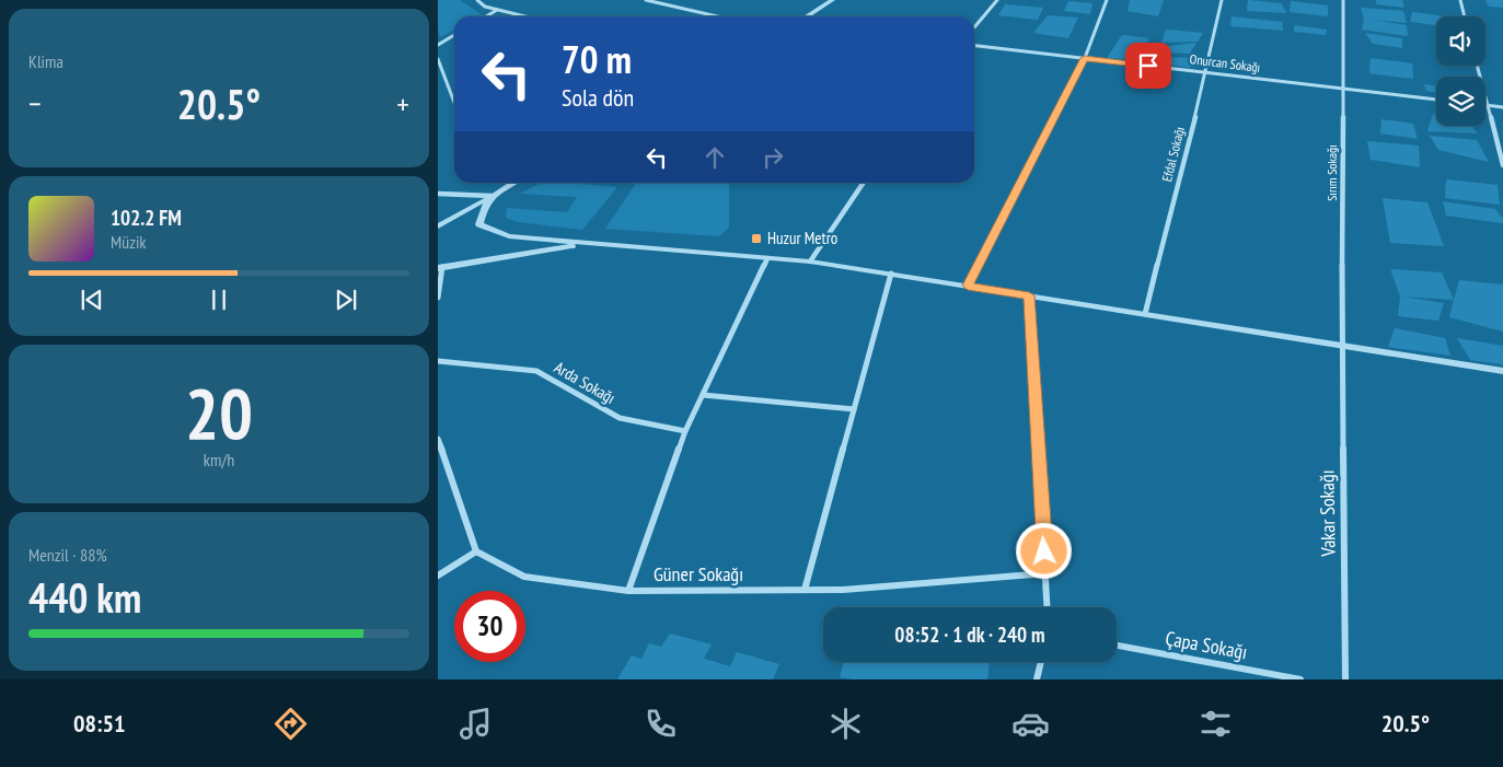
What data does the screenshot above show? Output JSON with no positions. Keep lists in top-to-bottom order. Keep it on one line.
{"streets":{"street":["Onurcan Sokağı","Efdal Sokağı","Sırım Sokağı","Arda Sokağı","Vakar Sokağı","Güner Sokağı","Çapa Sokağı"]},"crossings":[["Onurcan Sokağı","Efdal Sokağı"],["Onurcan Sokağı","Sırım Sokağı"],["Sırım Sokağı","Vakar Sokağı"]],"places":{"transit":["Huzur Metro"]},"page":{"tile":["Klima",["20","km/h"],["Menzil · 88%","440 km"]],"turn":["70 m","Sola dön"],"heat":["−","20.5°","+"],"song":["102.2 FM","Müzik"],"limit":"30","trip":"08:52 · 1 dk · 240 m","tabs":["08:51","20.5°"]}}
